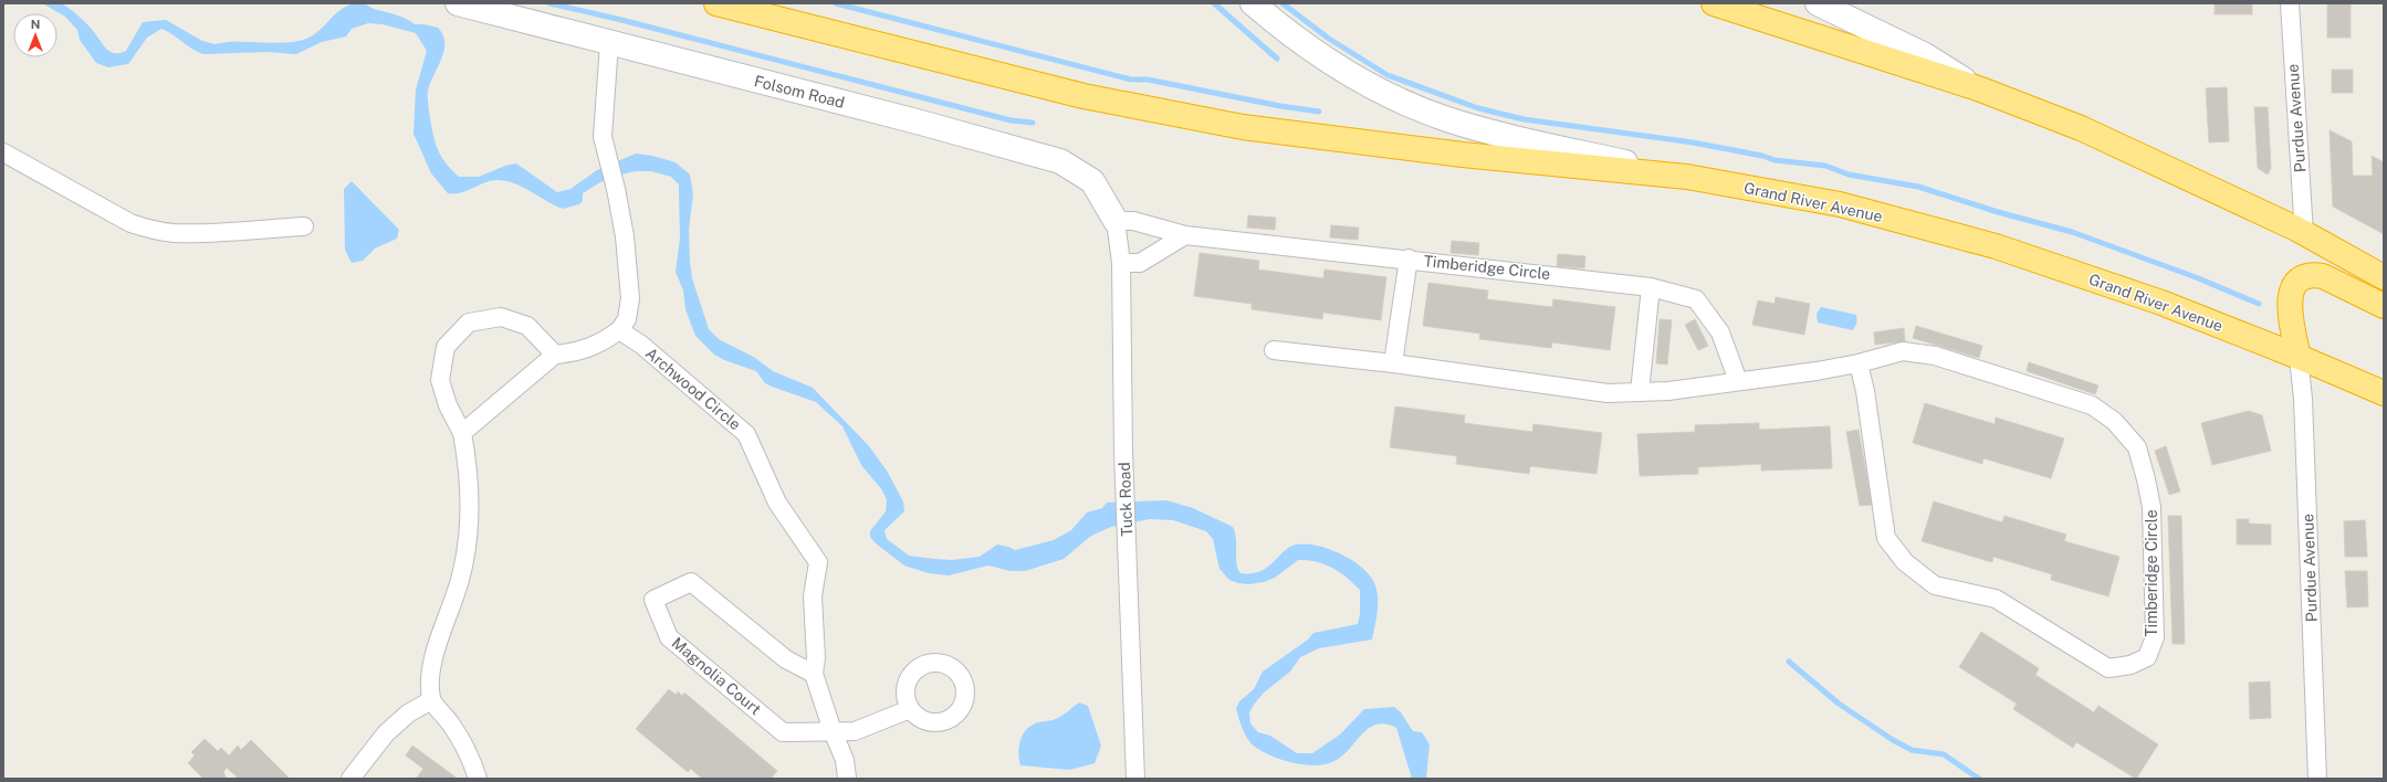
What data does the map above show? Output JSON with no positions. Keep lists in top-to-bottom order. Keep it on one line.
{"streets":{"highway":["Grand River Avenue"],"street":["Folsom Road","Purdue Avenue","Timberidge Circle","Archwood Circle","Tuck Road","Magnolia Court"]},"crossings":[["Folsom Road","Timberidge Circle"],["Folsom Road","Tuck Road"],["Purdue Avenue","Grand River Avenue"],["Timberidge Circle","Tuck Road"],["Archwood Circle","Magnolia Court"]],"north":"top"}
